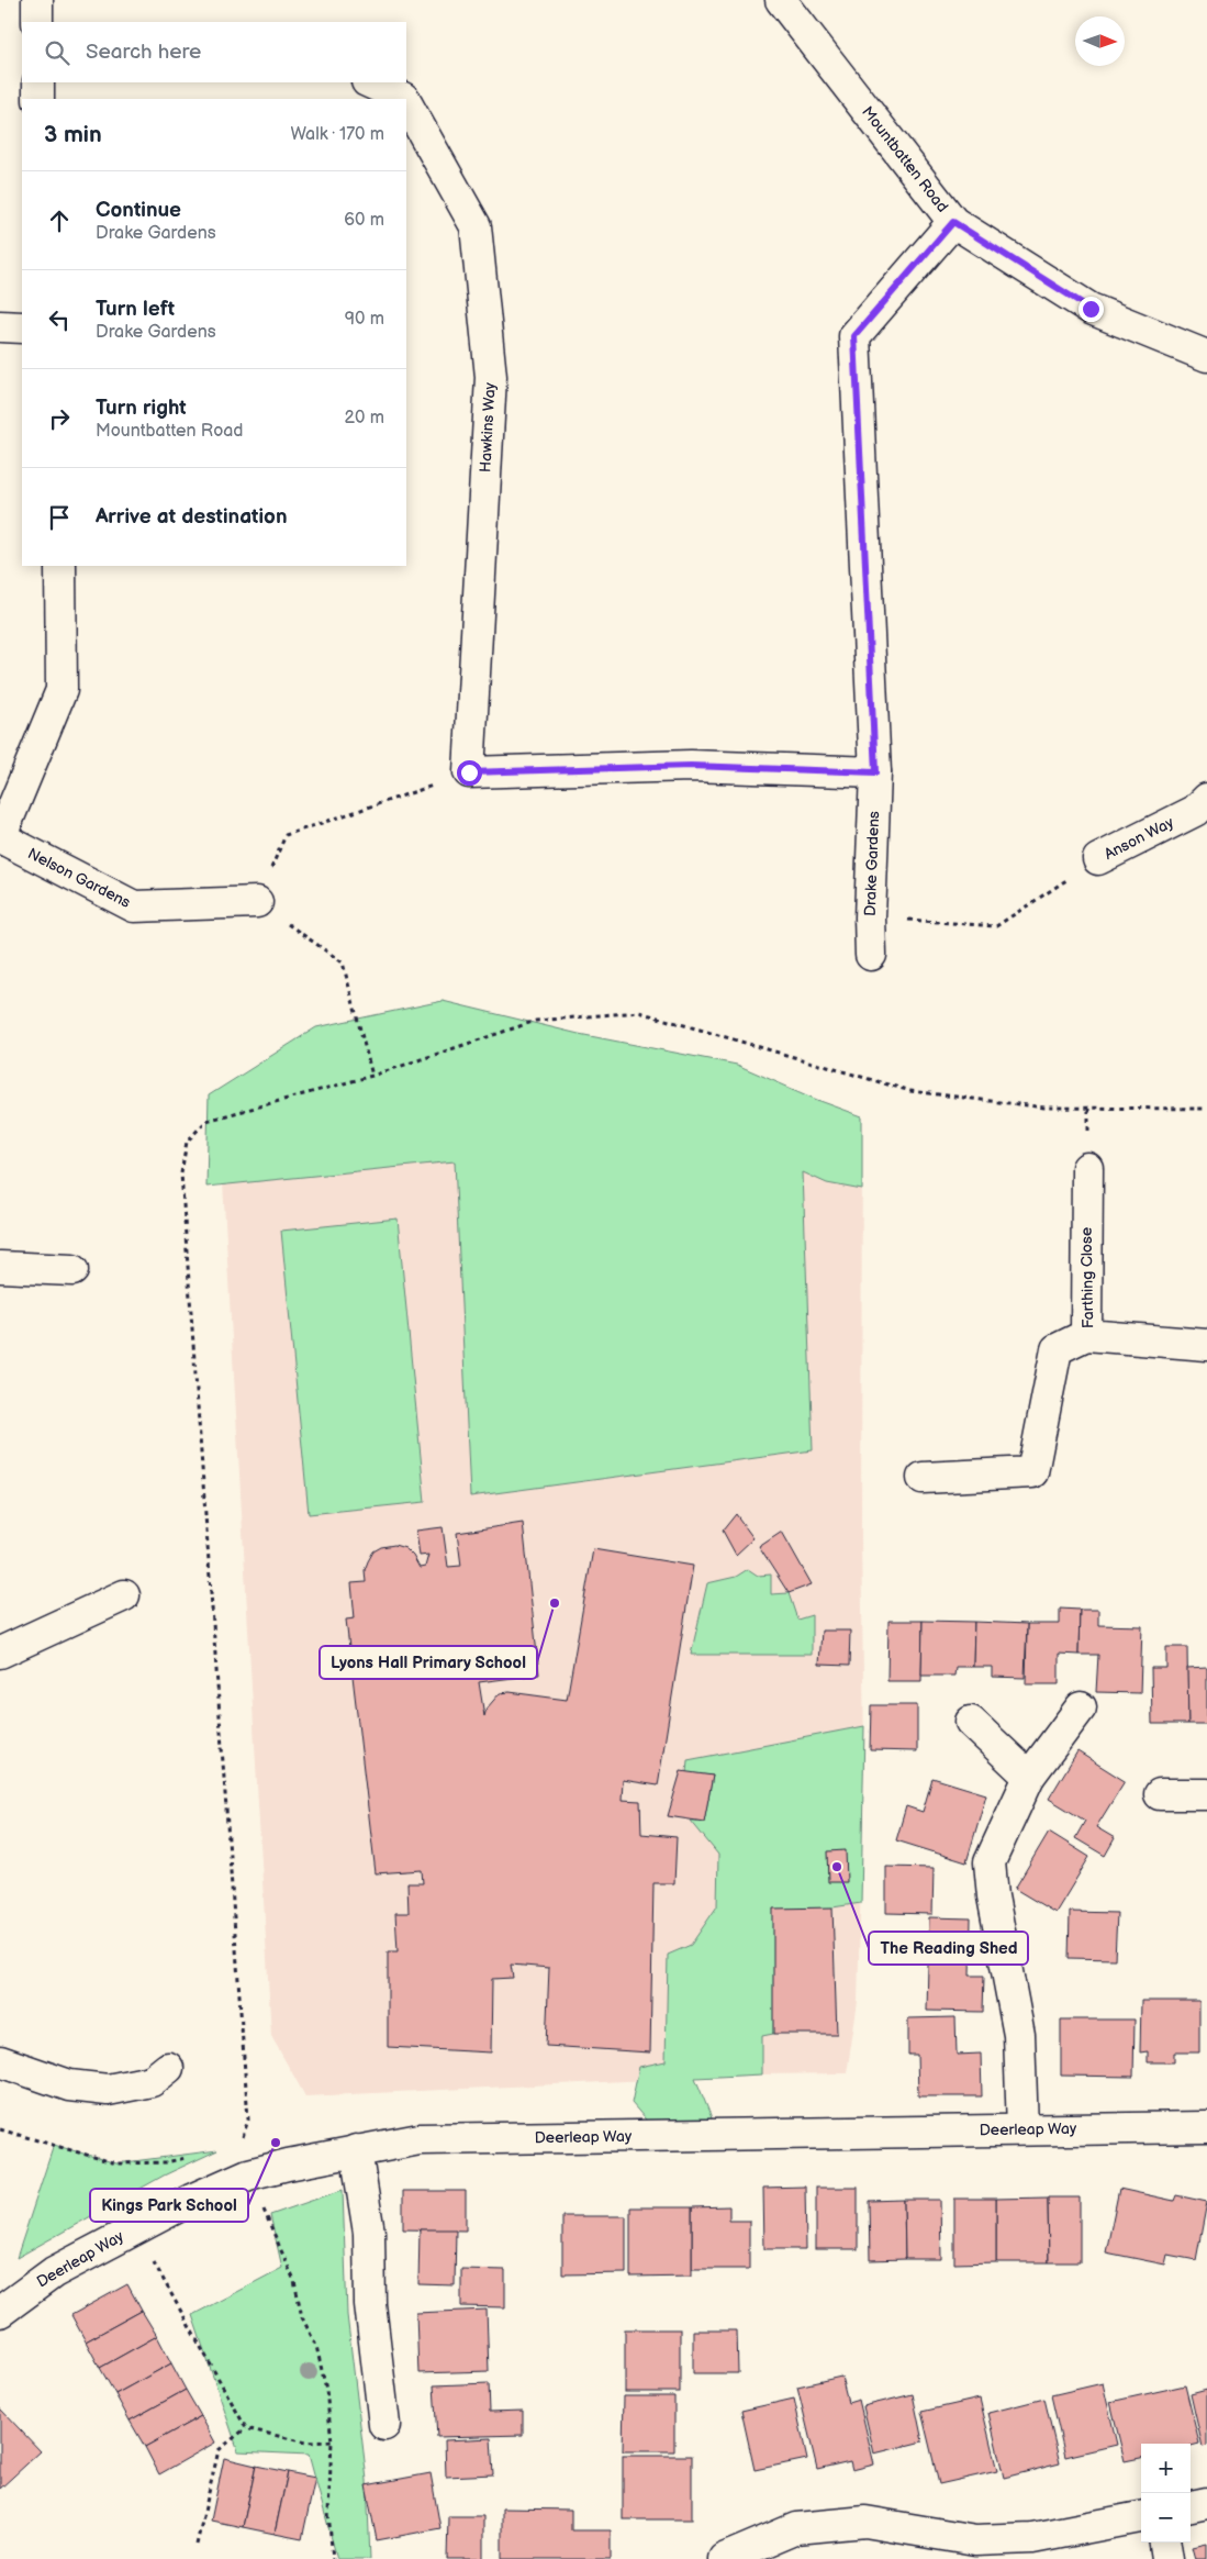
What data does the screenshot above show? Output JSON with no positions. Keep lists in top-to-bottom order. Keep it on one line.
{"streets":{"street":["Mountbatten Road","Hawkins Way","Anson Way","Drake Gardens","Nelson Gardens","Farthing Close","Deerleap Way"]},"crossings":[["Mountbatten Road","Drake Gardens"]],"places":["Lyons Hall Primary School","The Reading Shed","Kings Park School"],"north":"right","page":{"search":"Search here","heading":["3 min","Walk · 170 m"],"list":[["Continue","Drake Gardens","60 m"],["Turn left","Drake Gardens","90 m"],["Turn right","Mountbatten Road","20 m"],"Arrive at destination"],"map_buttons":["+","−"]}}
